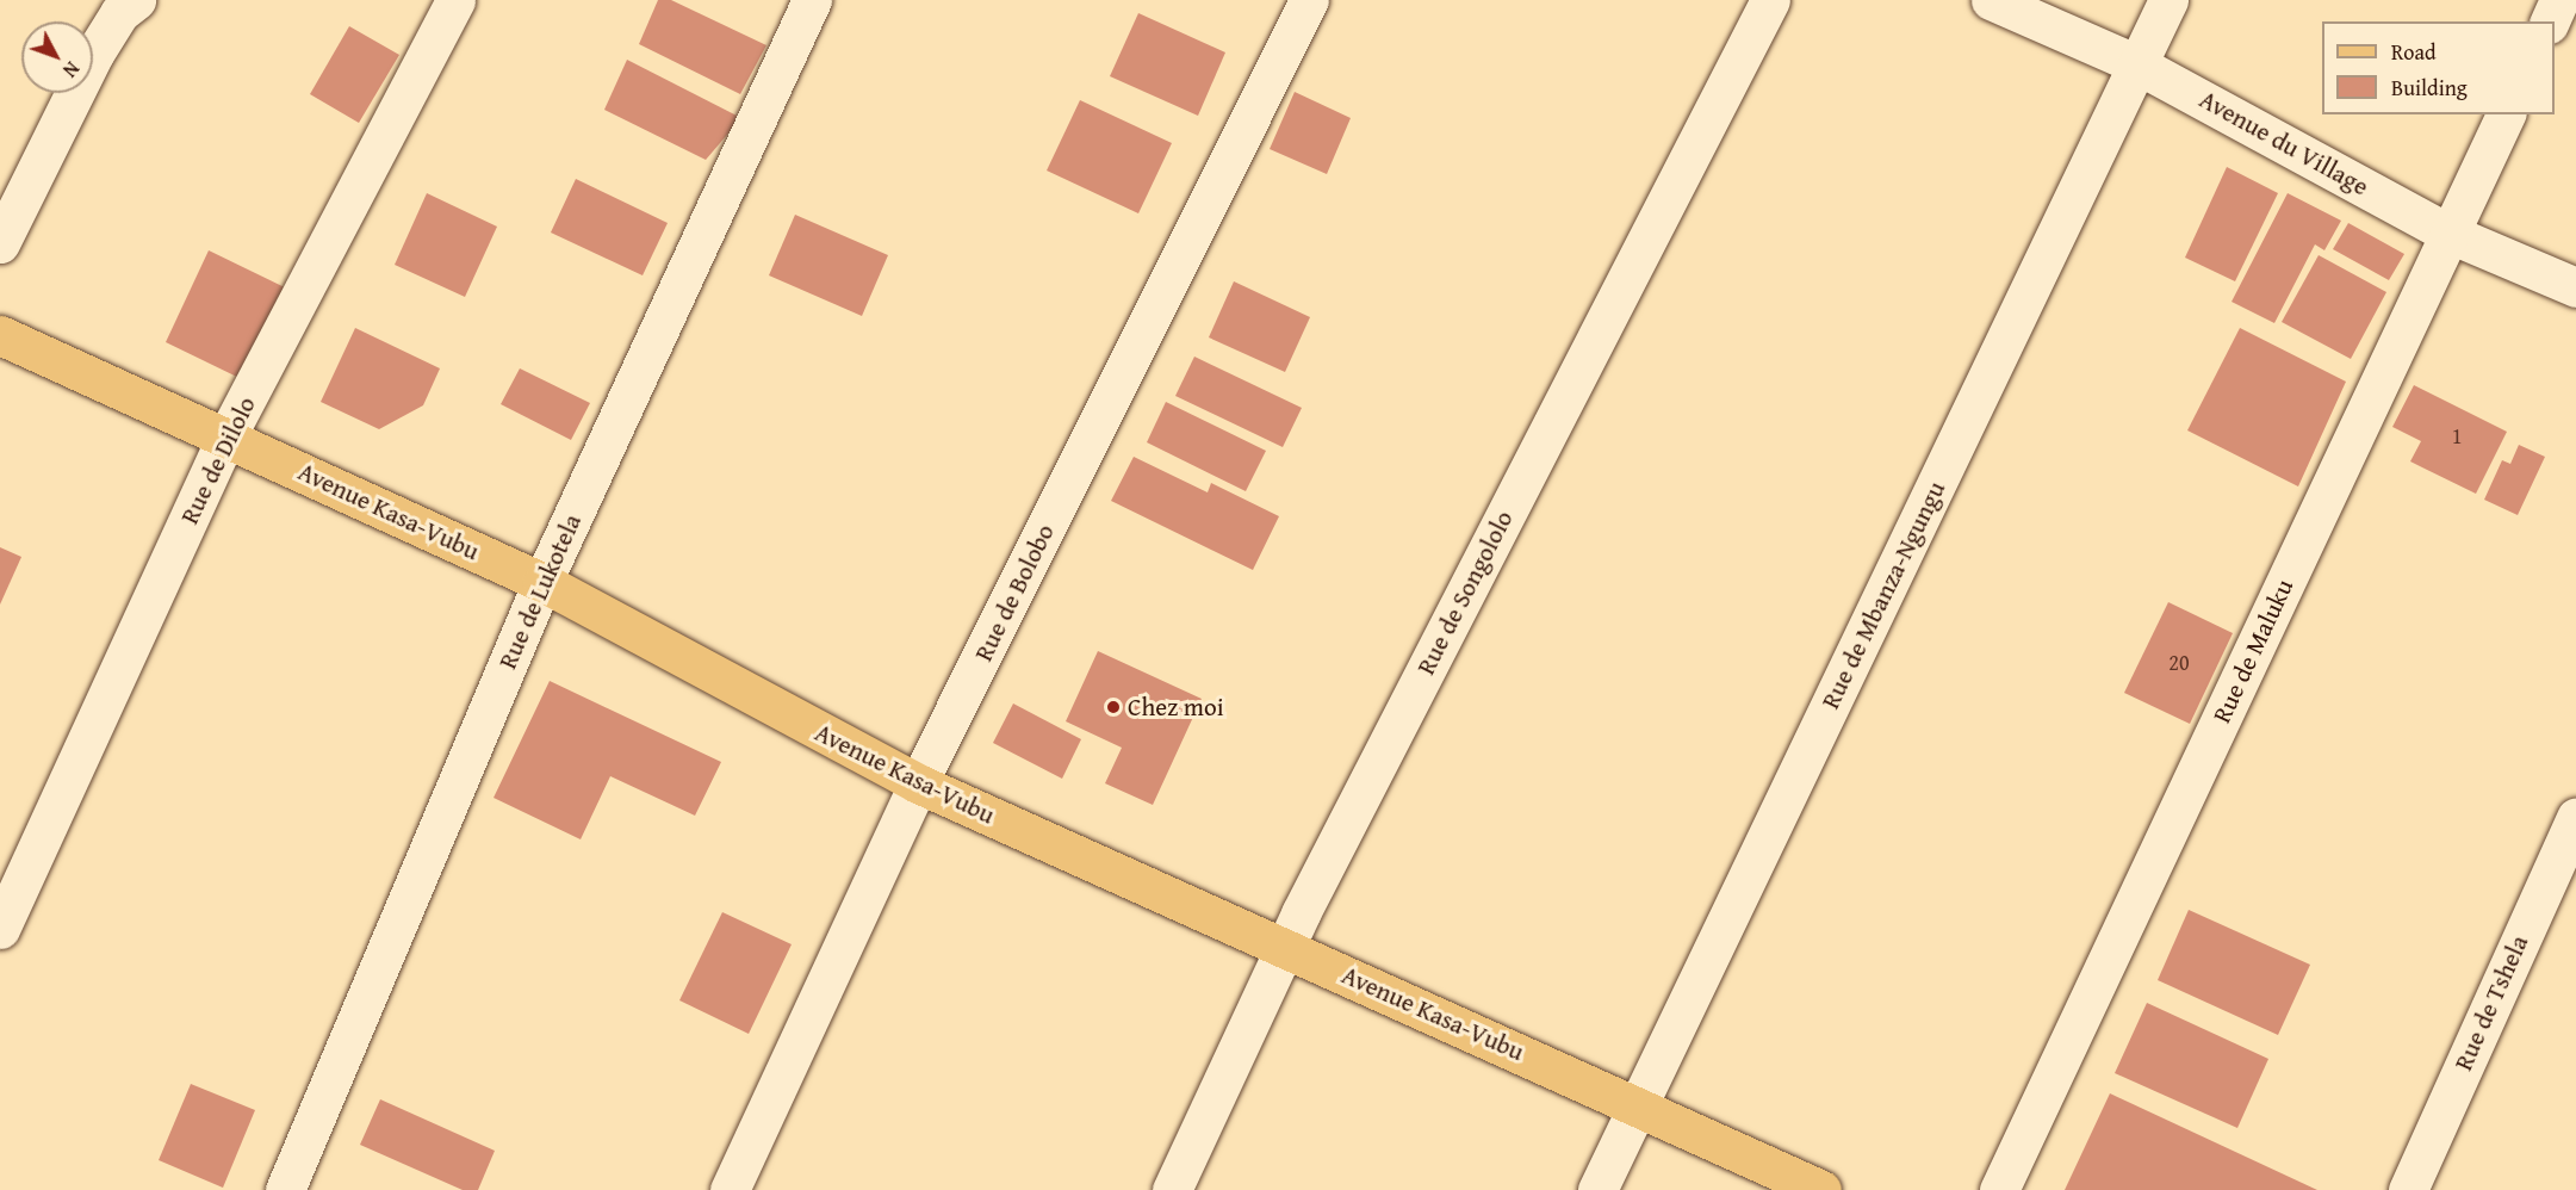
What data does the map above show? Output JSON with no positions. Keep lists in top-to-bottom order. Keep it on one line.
{"streets":{"main road":["Avenue Kasa-Vubu"],"street":["Avenue du Village","Rue de Dilolo","Rue de Lukotela","Rue de Bolobo","Rue de Songololo","Rue de Mbanza-Ngungu","Rue de Maluku","Rue de Tshela"]},"crossings":[["Avenue du Village","Rue de Mbanza-Ngungu"],["Avenue du Village","Rue de Maluku"],["Rue de Dilolo","Avenue Kasa-Vubu"],["Avenue Kasa-Vubu","Rue de Lukotela"],["Avenue Kasa-Vubu","Rue de Bolobo"],["Avenue Kasa-Vubu","Rue de Songololo"],["Avenue Kasa-Vubu","Rue de Mbanza-Ngungu"]],"places":["Chez moi"],"house_numbers":["1","20"],"legend":["Road","Building"],"north":"bottom right"}
